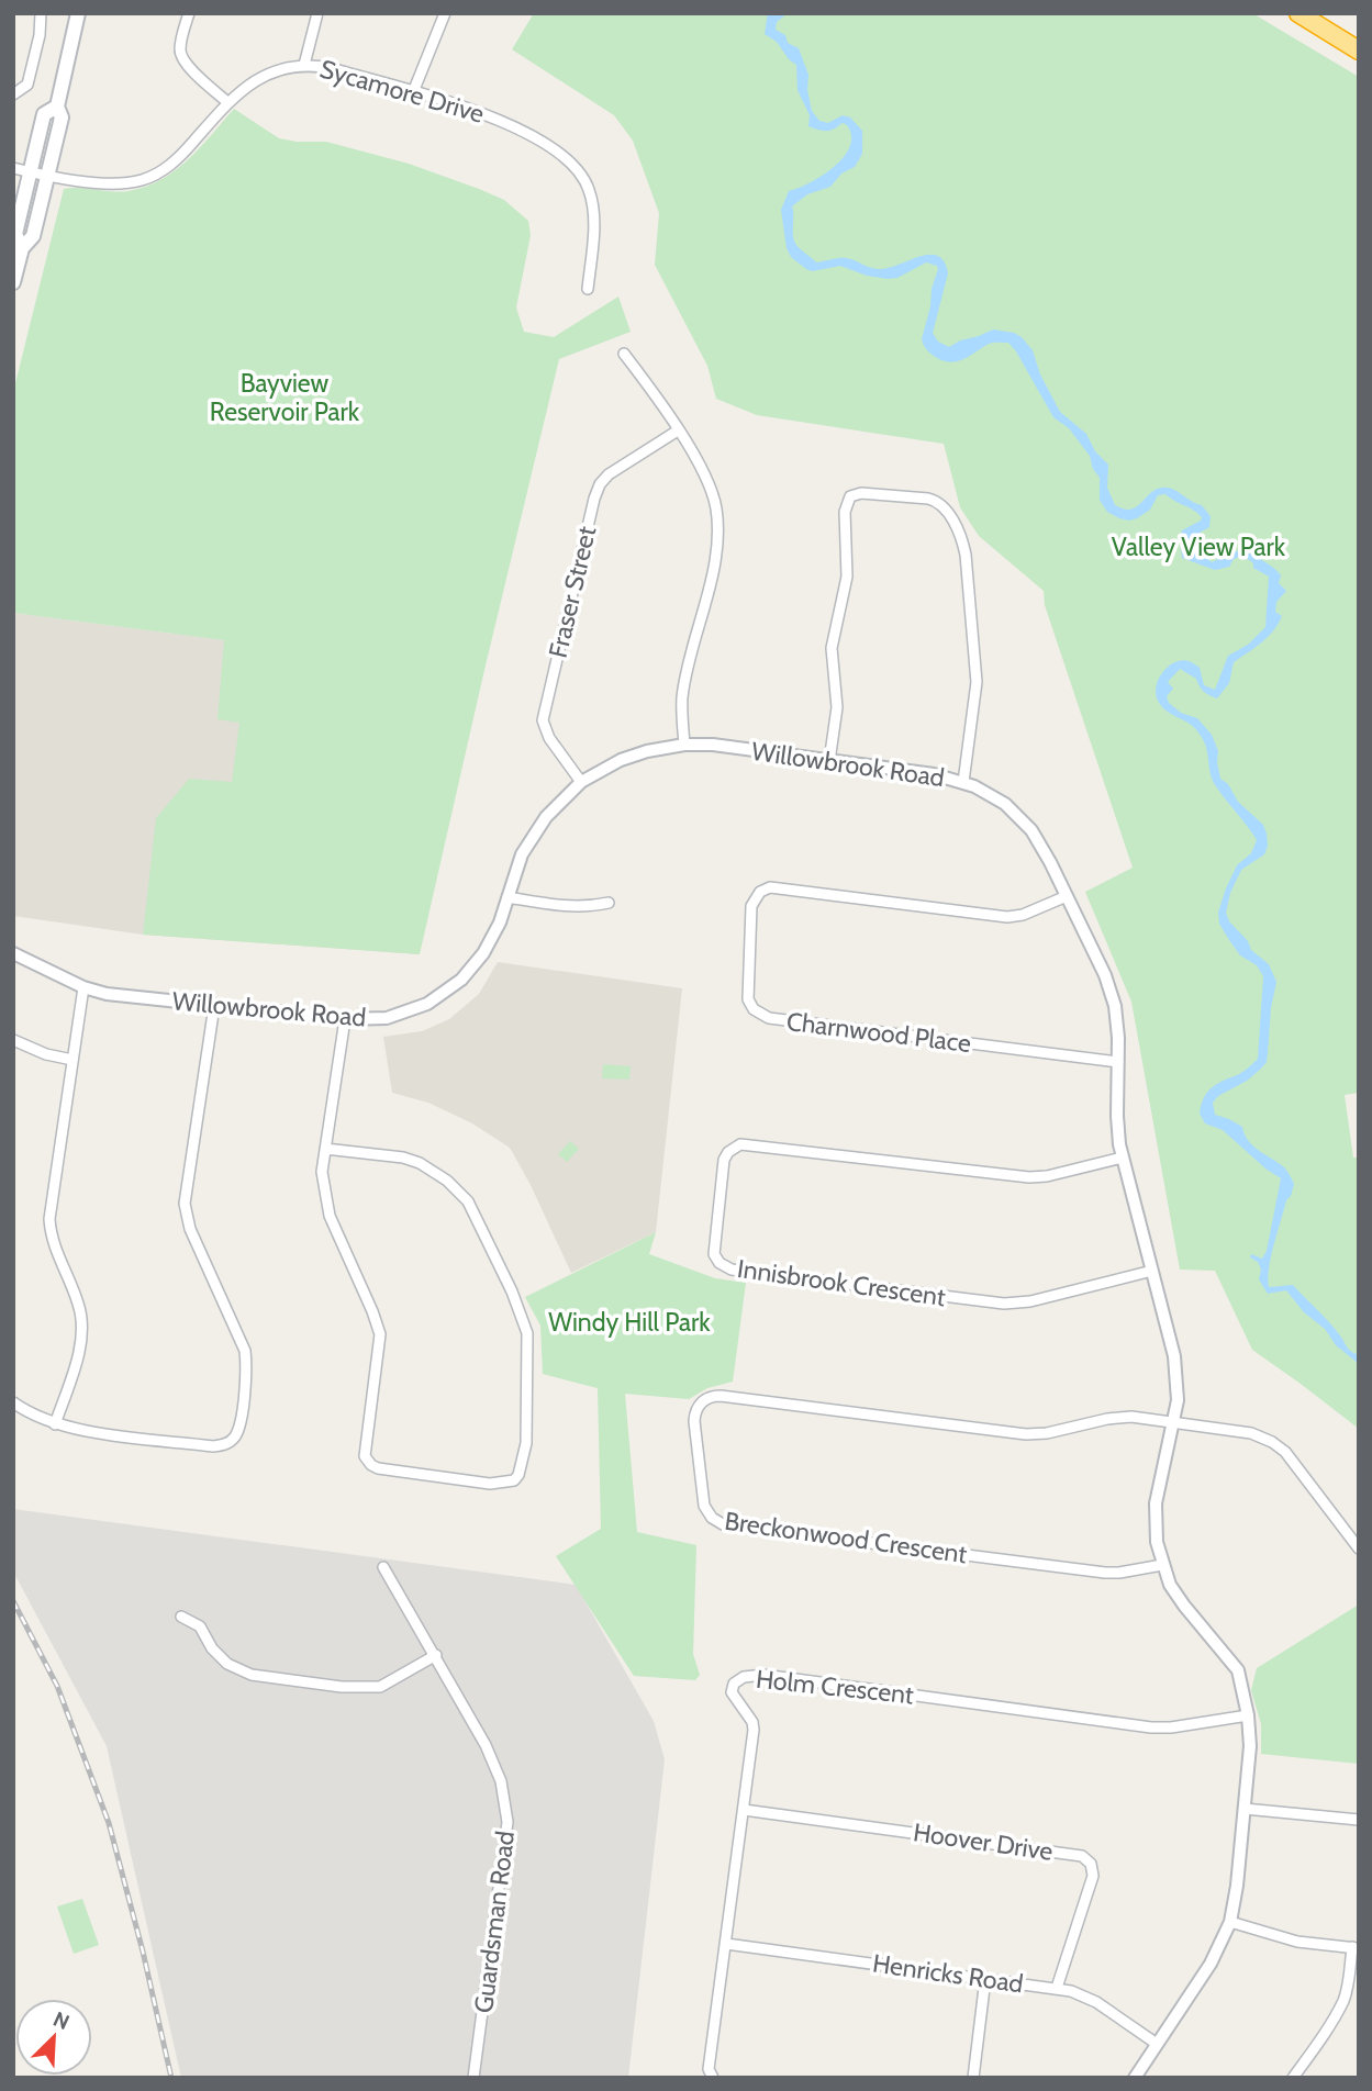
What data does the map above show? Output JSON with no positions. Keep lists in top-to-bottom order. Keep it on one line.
{"streets":{"street":["Sycamore Drive","Fraser Street","Willowbrook Road","Charnwood Place","Innisbrook Crescent","Breckonwood Crescent","Holm Crescent","Hoover Drive","Guardsman Road","Henricks Road"]},"crossings":[["Fraser Street","Willowbrook Road"],["Willowbrook Road","Charnwood Place"],["Willowbrook Road","Innisbrook Crescent"],["Willowbrook Road","Breckonwood Crescent"],["Willowbrook Road","Holm Crescent"],["Willowbrook Road","Henricks Road"],["Holm Crescent","Hoover Drive"],["Holm Crescent","Henricks Road"],["Hoover Drive","Henricks Road"]],"parks":["Bayview Reservoir Park","Valley View Park","Windy Hill Park"],"north":"top right"}
